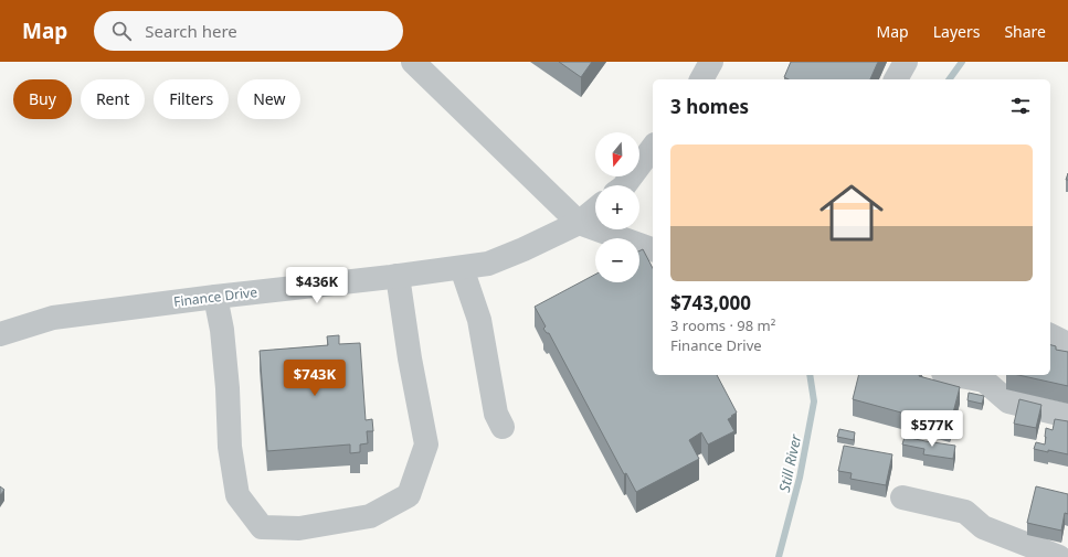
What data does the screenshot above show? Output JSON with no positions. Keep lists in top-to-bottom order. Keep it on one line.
{"streets":{"street":["Finance Drive"]},"water":["Still River"],"north":"bottom","page":{"header":"Map","search":"Search here","nav":["Map","Layers","Share"],"chip":["Buy","Rent","Filters","New"],"heading":"3 homes","map_buttons":["+","−"],"list":[{"name":"$743,000","note":"3 rooms · 98 m² · Finance Drive"}],"price":["$436K","$743K","$577K"]}}
